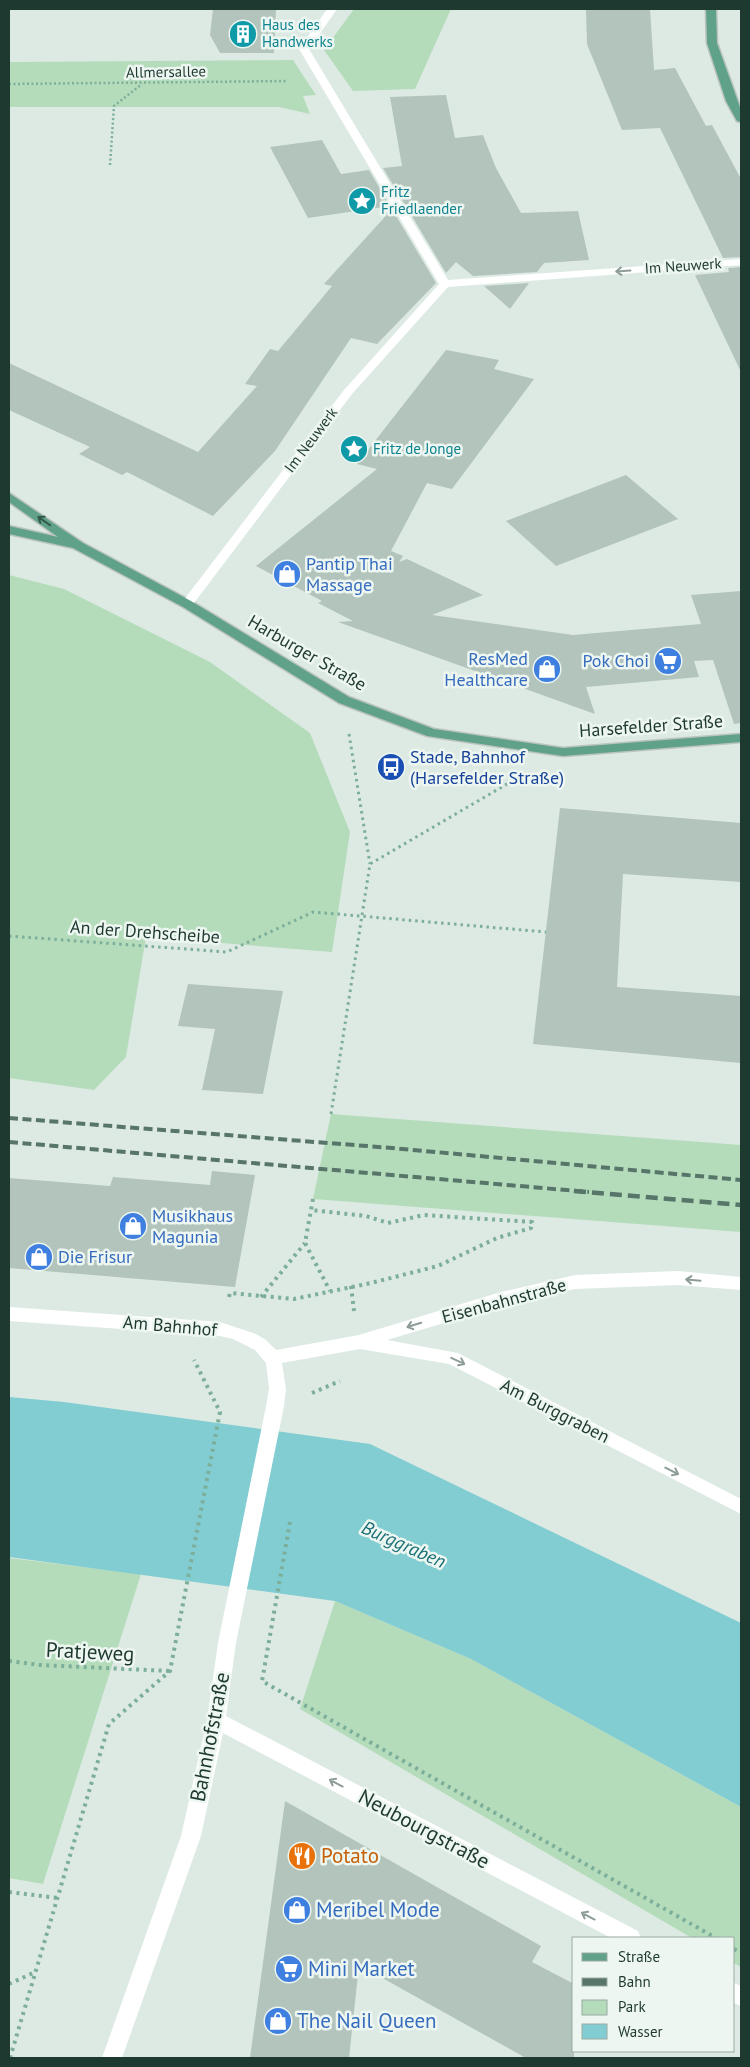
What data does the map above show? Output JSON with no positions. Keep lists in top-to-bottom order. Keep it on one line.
{"streets":{"main road":["Harburger Straße","Harsefelder Straße"],"street":["Im Neuwerk","Eisenbahnstraße","Am Bahnhof","Am Burggraben","Bahnhofstraße","Neubourgstraße"],"path":["Allmersallee","An der Drehscheibe","Pratjeweg"]},"crossings":[["Im Neuwerk","Harburger Straße"],["Harburger Straße","Harsefelder Straße"],["Eisenbahnstraße","Am Bahnhof"],["Eisenbahnstraße","Am Burggraben"],["Am Bahnhof","Bahnhofstraße"],["Bahnhofstraße","Neubourgstraße"]],"one_way":["Im Neuwerk","Eisenbahnstraße","Am Burggraben","Neubourgstraße"],"water":["Burggraben"],"places":{"building":["Haus des Handwerks"],"place":["Fritz Friedlaender","Fritz de Jonge"],"shop":["Pantip Thai Massage","ResMed Healthcare","Musikhaus Magunia","Die Frisur","Meribel Mode","The Nail Queen"],"supermarket":["Pok Choi","Mini Market"],"bus stop":["Stade, Bahnhof (Harsefelder Straße)"],"restaurant":["Potato"]},"legend":["Straße","Bahn","Park","Wasser"]}
